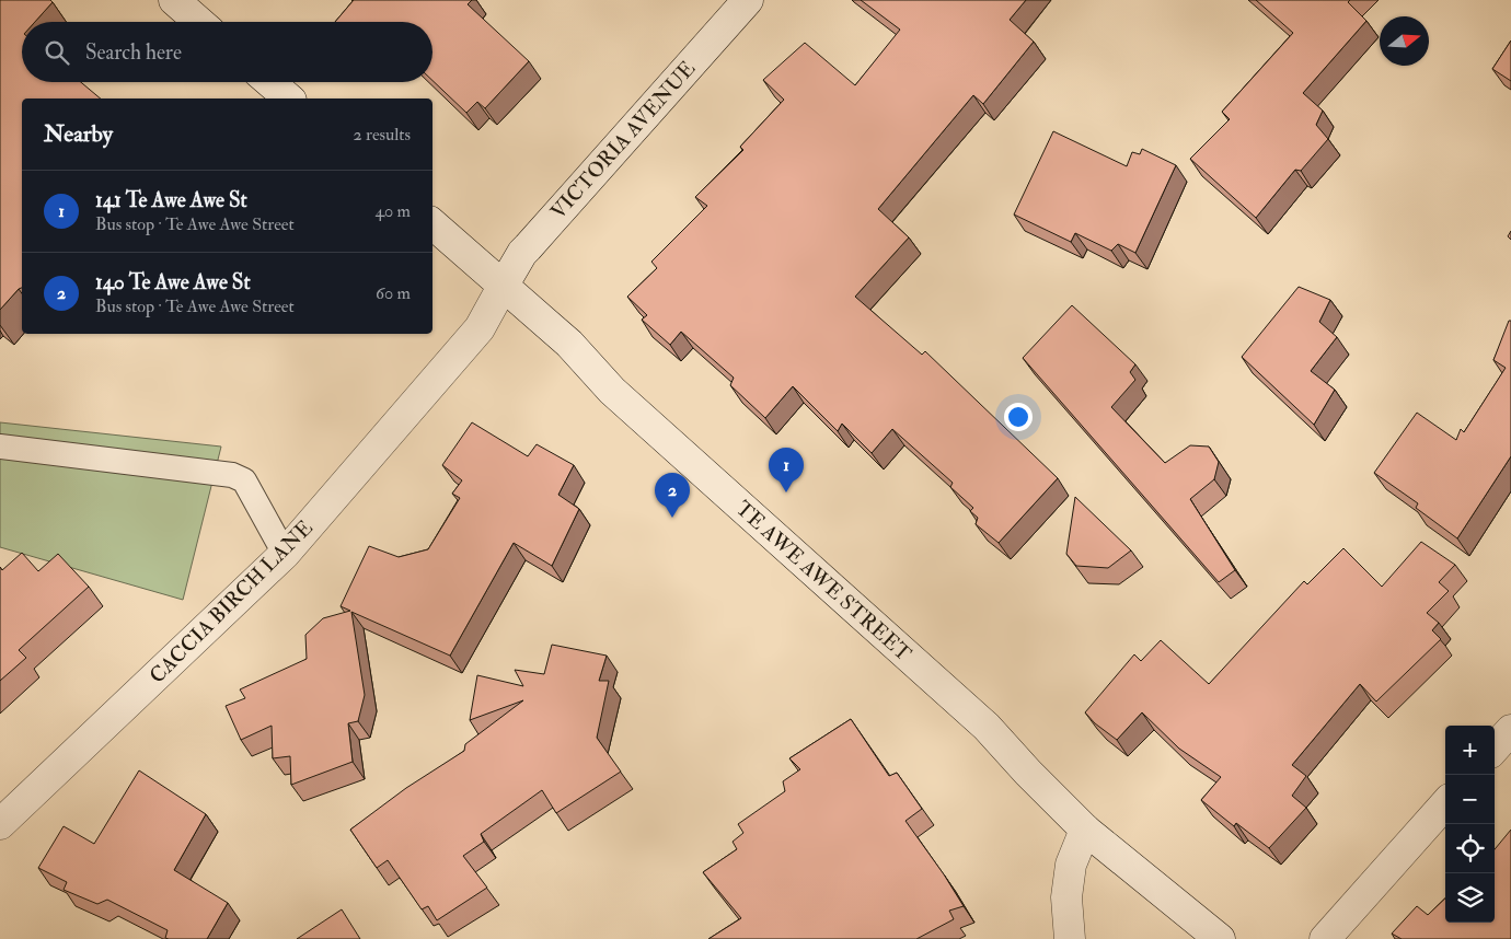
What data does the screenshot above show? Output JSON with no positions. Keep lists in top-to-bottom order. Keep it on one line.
{"streets":{"street":["VICTORIA AVENUE","TE AWE AWE STREET","CACCIA BIRCH LANE"]},"crossings":[["VICTORIA AVENUE","TE AWE AWE STREET"],["VICTORIA AVENUE","CACCIA BIRCH LANE"],["TE AWE AWE STREET","CACCIA BIRCH LANE"]],"north":"right","page":{"search":"Search here","heading":["Nearby","2 results"],"list":[{"mark":"1","name":"141 Te Awe Awe St","note":"Bus stop · Te Awe Awe Street","value":"40 m"},{"mark":"2","name":"140 Te Awe Awe St","note":"Bus stop · Te Awe Awe Street","value":"60 m"}],"pins":["1","2"],"map_buttons":["+","−"]}}
